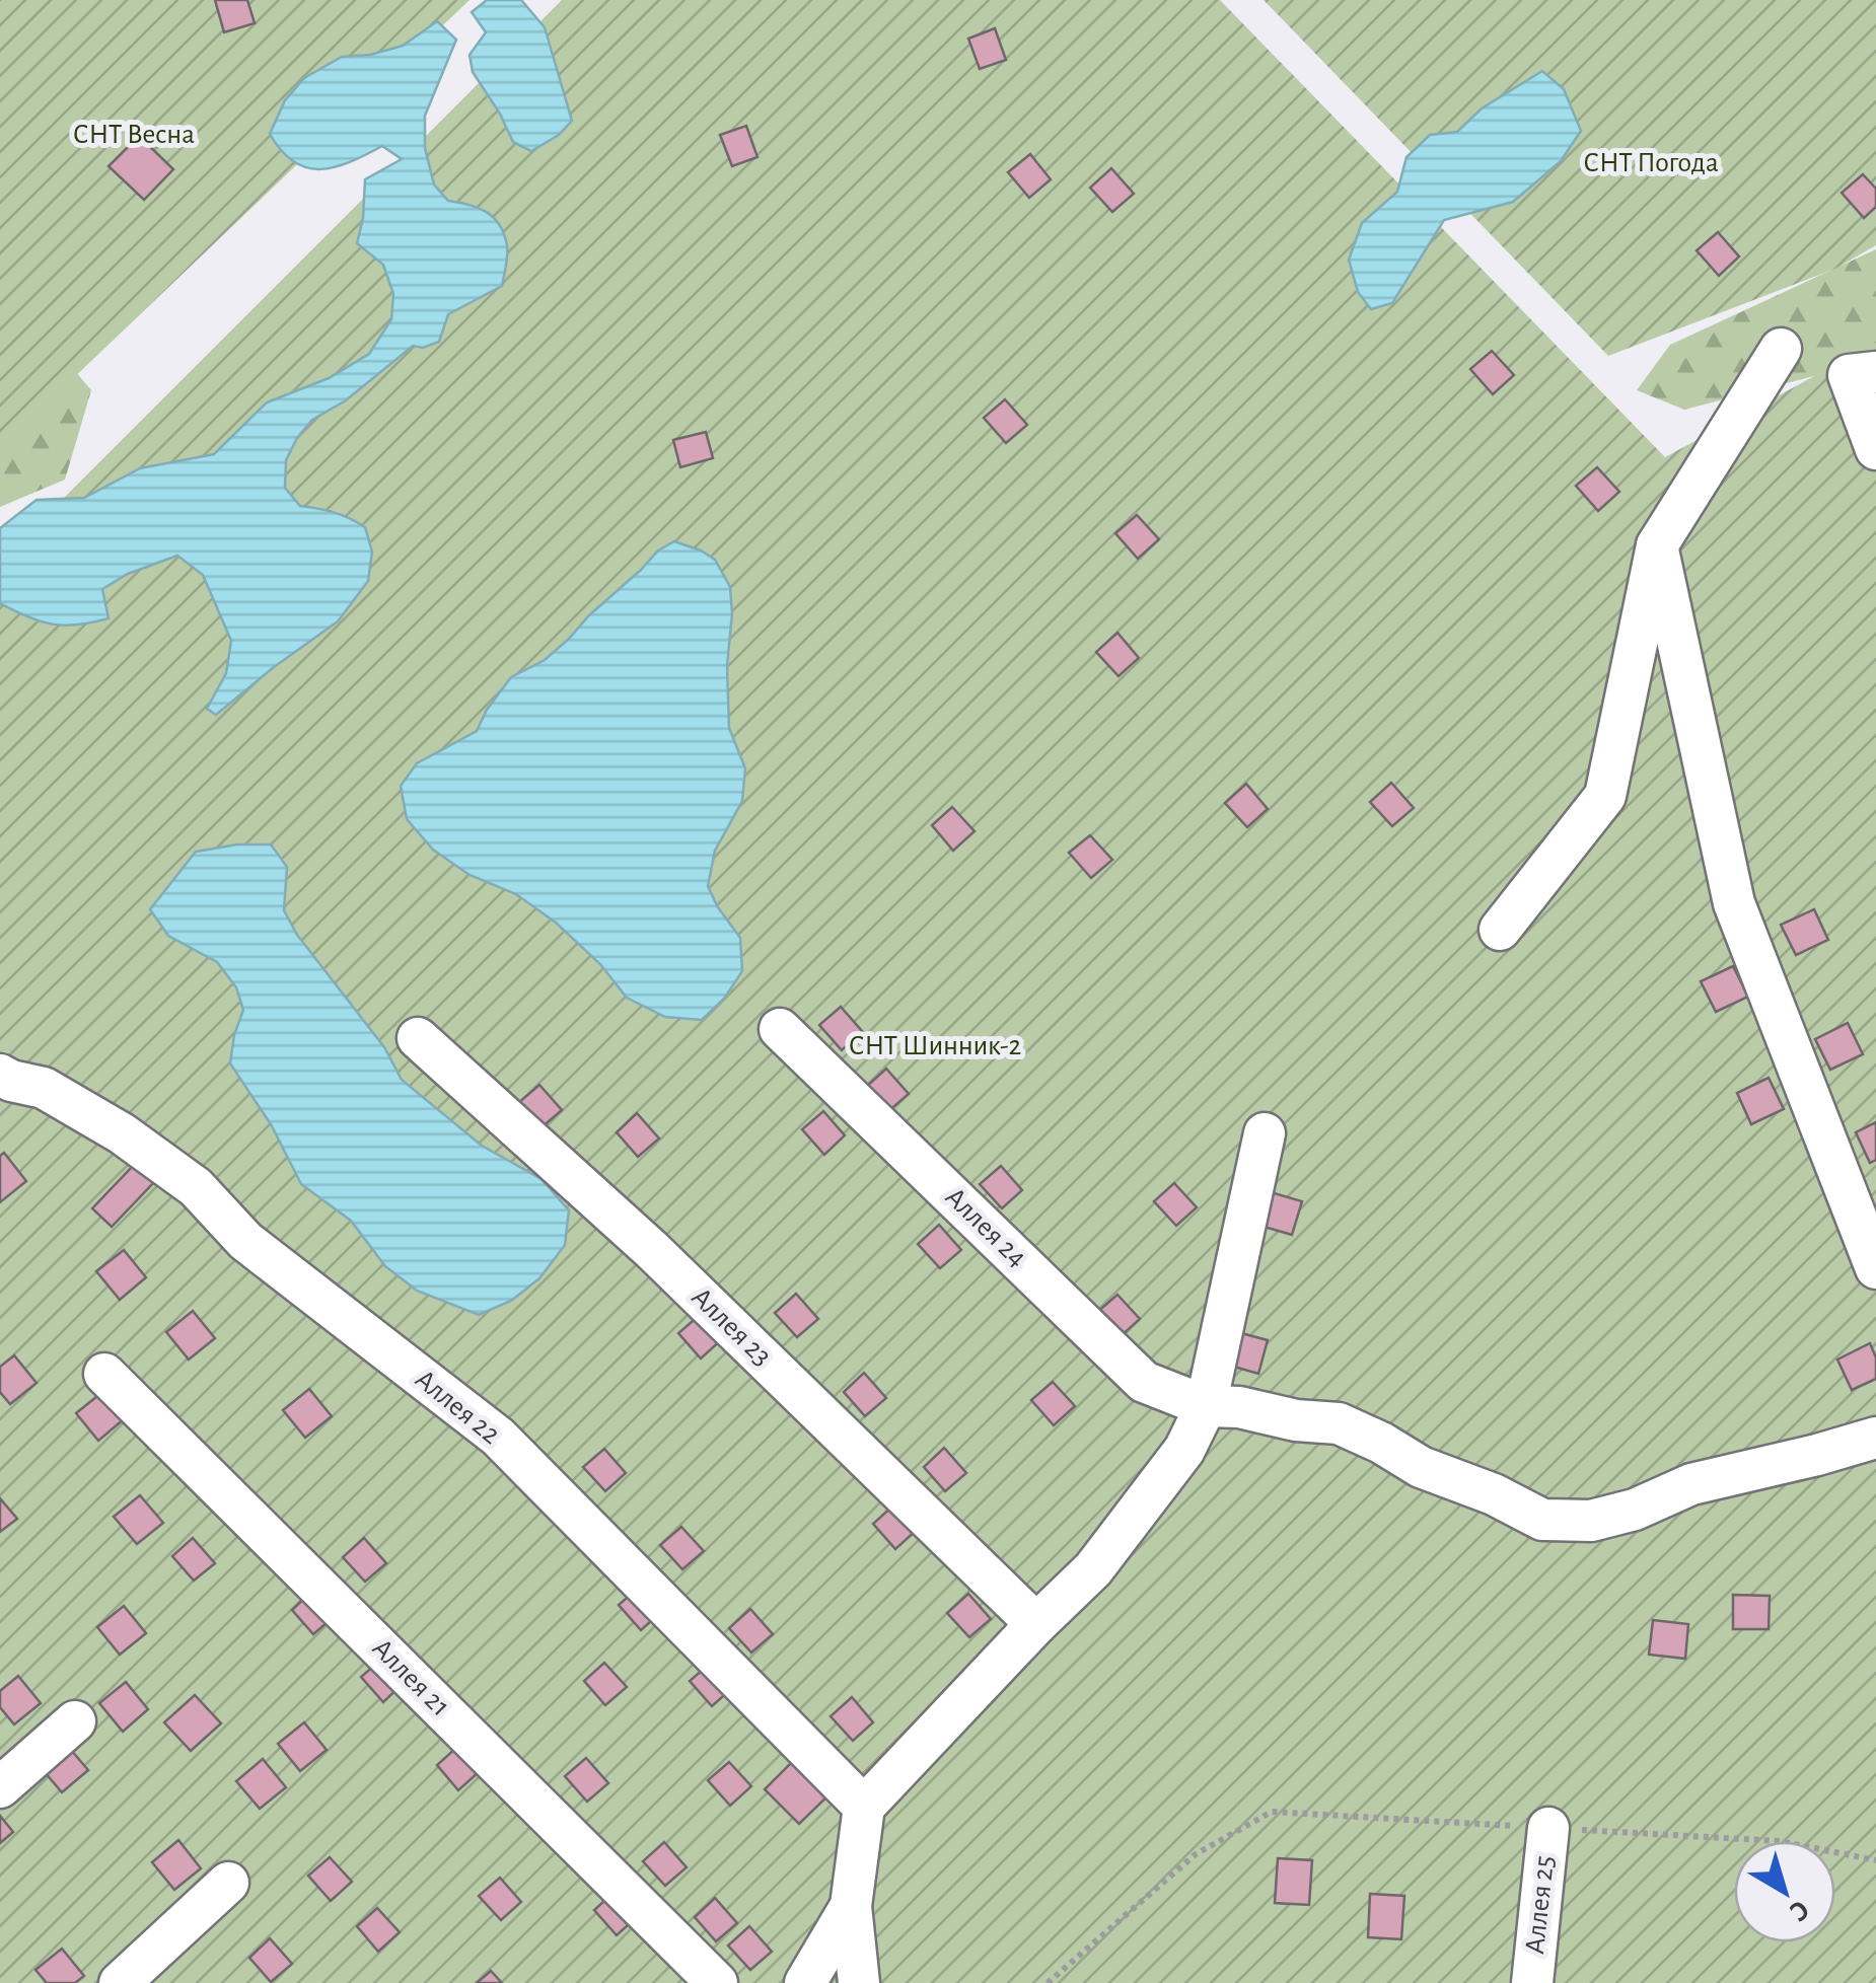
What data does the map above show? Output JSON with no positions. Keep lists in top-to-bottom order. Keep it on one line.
{"streets":{"lane":["Аллея 24","Аллея 23","Аллея 22","Аллея 21","Аллея 25"]},"parks":["СНТ Весна","СНТ Погода","СНТ Шинник-2"],"north":"bottom right"}
